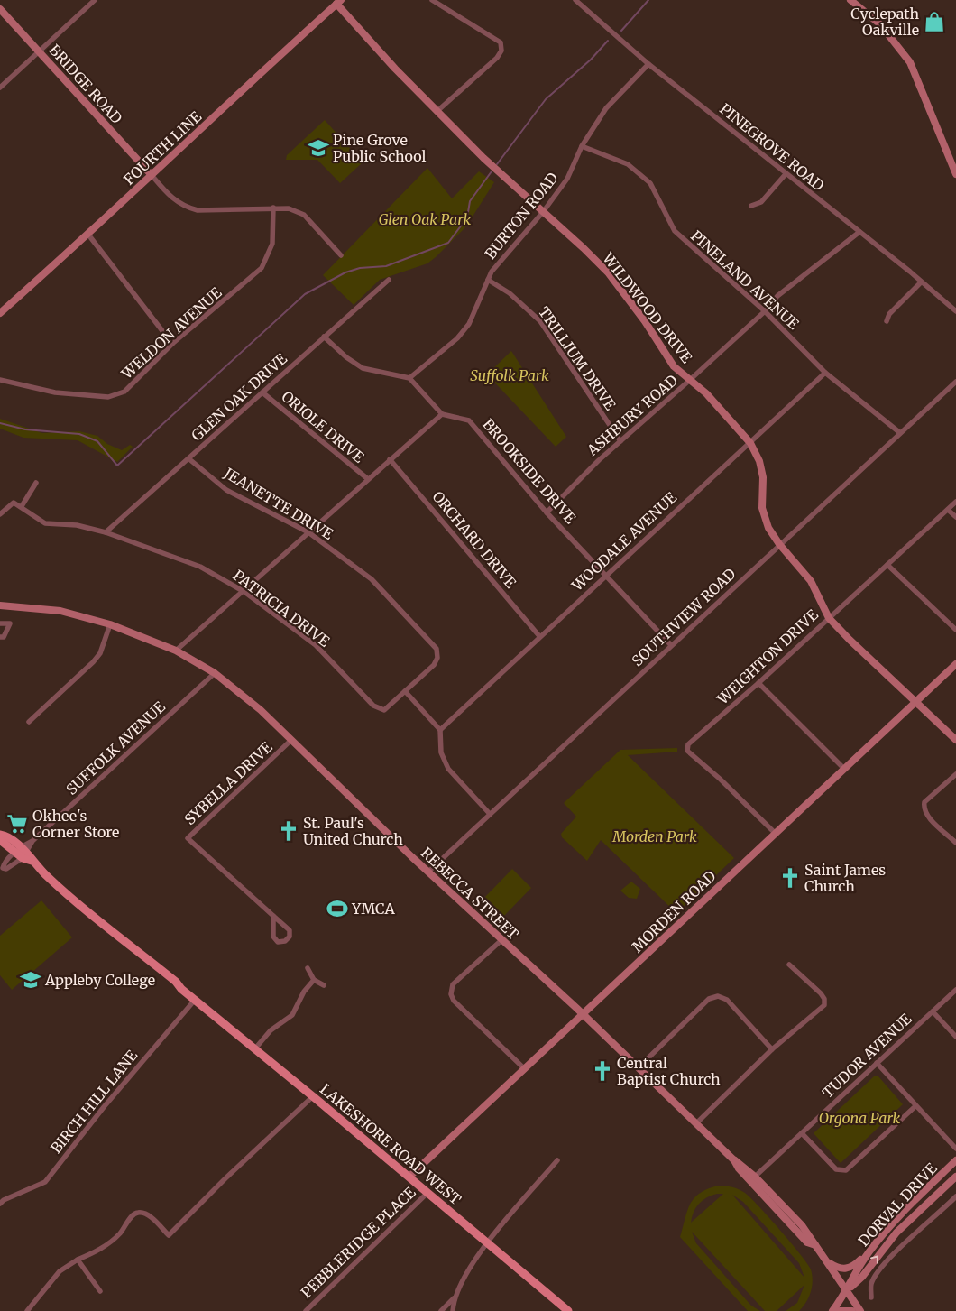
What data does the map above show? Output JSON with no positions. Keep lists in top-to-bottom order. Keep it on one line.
{"streets":{"main road":["LAKESHORE ROAD WEST"],"street":["BRIDGE ROAD","PINEGROVE ROAD","FOURTH LINE","BURTON ROAD","PINELAND AVENUE","WILDWOOD DRIVE","WELDON AVENUE","TRILLIUM DRIVE","GLEN OAK DRIVE","ASHBURY ROAD","ORIOLE DRIVE","BROOKSIDE DRIVE","JEANETTE DRIVE","ORCHARD DRIVE","WOODALE AVENUE","PATRICIA DRIVE","SOUTHVIEW ROAD","WEIGHTON DRIVE","SUFFOLK AVENUE","SYBELLA DRIVE","REBECCA STREET","MORDEN ROAD","TUDOR AVENUE","BIRCH HILL LANE","DORVAL DRIVE","PEBBLERIDGE PLACE"]},"crossings":[["BRIDGE ROAD","FOURTH LINE"],["PINEGROVE ROAD","BURTON ROAD"],["PINEGROVE ROAD","ASHBURY ROAD"],["FOURTH LINE","WILDWOOD DRIVE"],["BURTON ROAD","PINELAND AVENUE"],["BURTON ROAD","WILDWOOD DRIVE"],["BURTON ROAD","TRILLIUM DRIVE"],["PINELAND AVENUE","ASHBURY ROAD"],["PINELAND AVENUE","WOODALE AVENUE"],["PINELAND AVENUE","SOUTHVIEW ROAD"],["WILDWOOD DRIVE","ASHBURY ROAD"],["WILDWOOD DRIVE","WOODALE AVENUE"],["WILDWOOD DRIVE","SOUTHVIEW ROAD"],["WILDWOOD DRIVE","WEIGHTON DRIVE"],["WILDWOOD DRIVE","MORDEN ROAD"],["TRILLIUM DRIVE","ASHBURY ROAD"],["GLEN OAK DRIVE","ORIOLE DRIVE"],["GLEN OAK DRIVE","JEANETTE DRIVE"],["GLEN OAK DRIVE","PATRICIA DRIVE"],["ASHBURY ROAD","BROOKSIDE DRIVE"],["BROOKSIDE DRIVE","WOODALE AVENUE"],["BROOKSIDE DRIVE","SOUTHVIEW ROAD"],["JEANETTE DRIVE","PATRICIA DRIVE"],["ORCHARD DRIVE","WOODALE AVENUE"],["SOUTHVIEW ROAD","REBECCA STREET"],["WEIGHTON DRIVE","MORDEN ROAD"],["SUFFOLK AVENUE","REBECCA STREET"],["SUFFOLK AVENUE","LAKESHORE ROAD WEST"],["SYBELLA DRIVE","REBECCA STREET"],["REBECCA STREET","MORDEN ROAD"],["REBECCA STREET","TUDOR AVENUE"],["REBECCA STREET","DORVAL DRIVE"],["MORDEN ROAD","LAKESHORE ROAD WEST"],["BIRCH HILL LANE","LAKESHORE ROAD WEST"],["LAKESHORE ROAD WEST","PEBBLERIDGE PLACE"]],"parks":["Glen Oak Park","Suffolk Park","Morden Park","Orgona Park"],"places":{"shop":["Cyclepath Oakville"],"school or university":["Pine Grove Public School","Appleby College"],"supermarket":["Okhee's Corner Store"],"church":["St. Paul's United Church","Saint James Church","Central Baptist Church"],"sports":["YMCA"]}}
